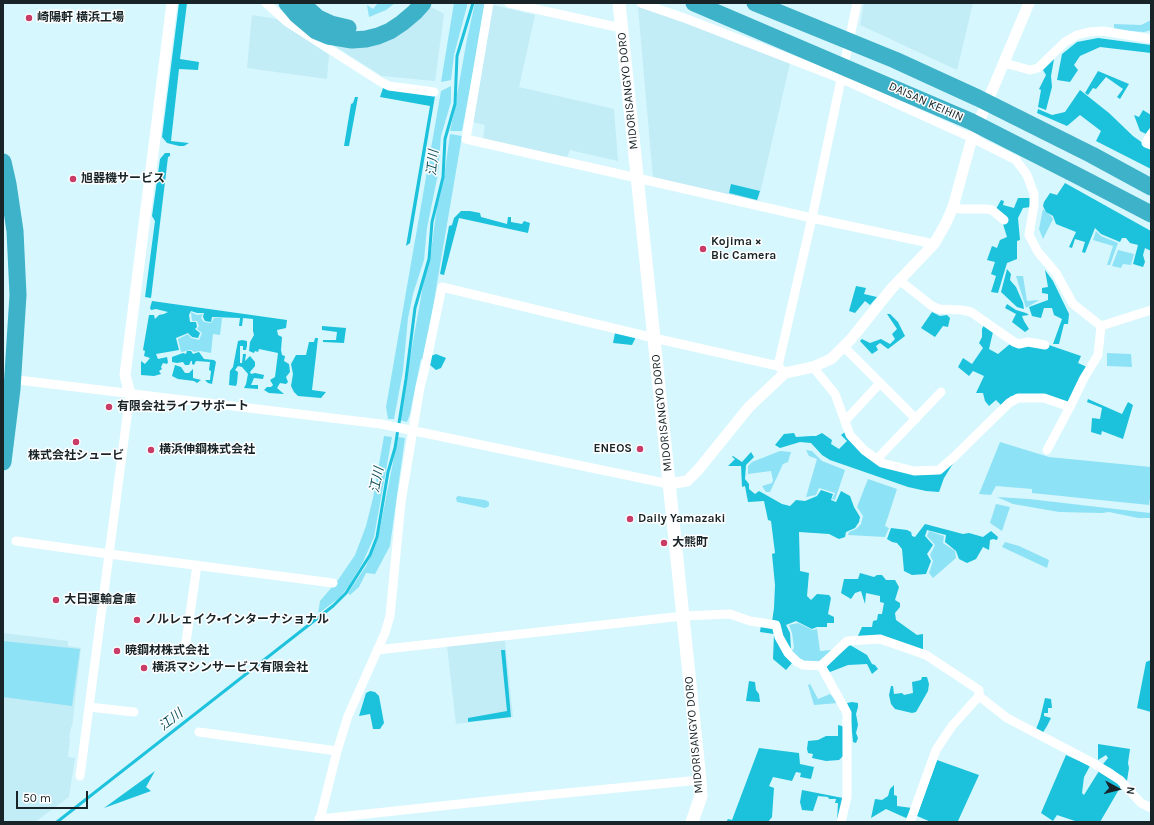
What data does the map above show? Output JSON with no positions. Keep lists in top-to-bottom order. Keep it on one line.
{"streets":{"highway":["DAISAN KEIHIN"],"main road":["MIDORISANGYO DORO"]},"water":["江川"],"places":["崎陽軒 横浜工場","旭器機サービス","Kojima × Bic Camera","有限会社ライフサポート","株式会社シュービ","ENEOS","横浜伸鋼株式会社","Daily Yamazaki","大熊町","大日運輸倉庫","ノルレェイク•インターナショナル","暁鋼材株式会社","横浜マシンサービス有限会社"],"scale_bar":"50 m","north":"right"}
